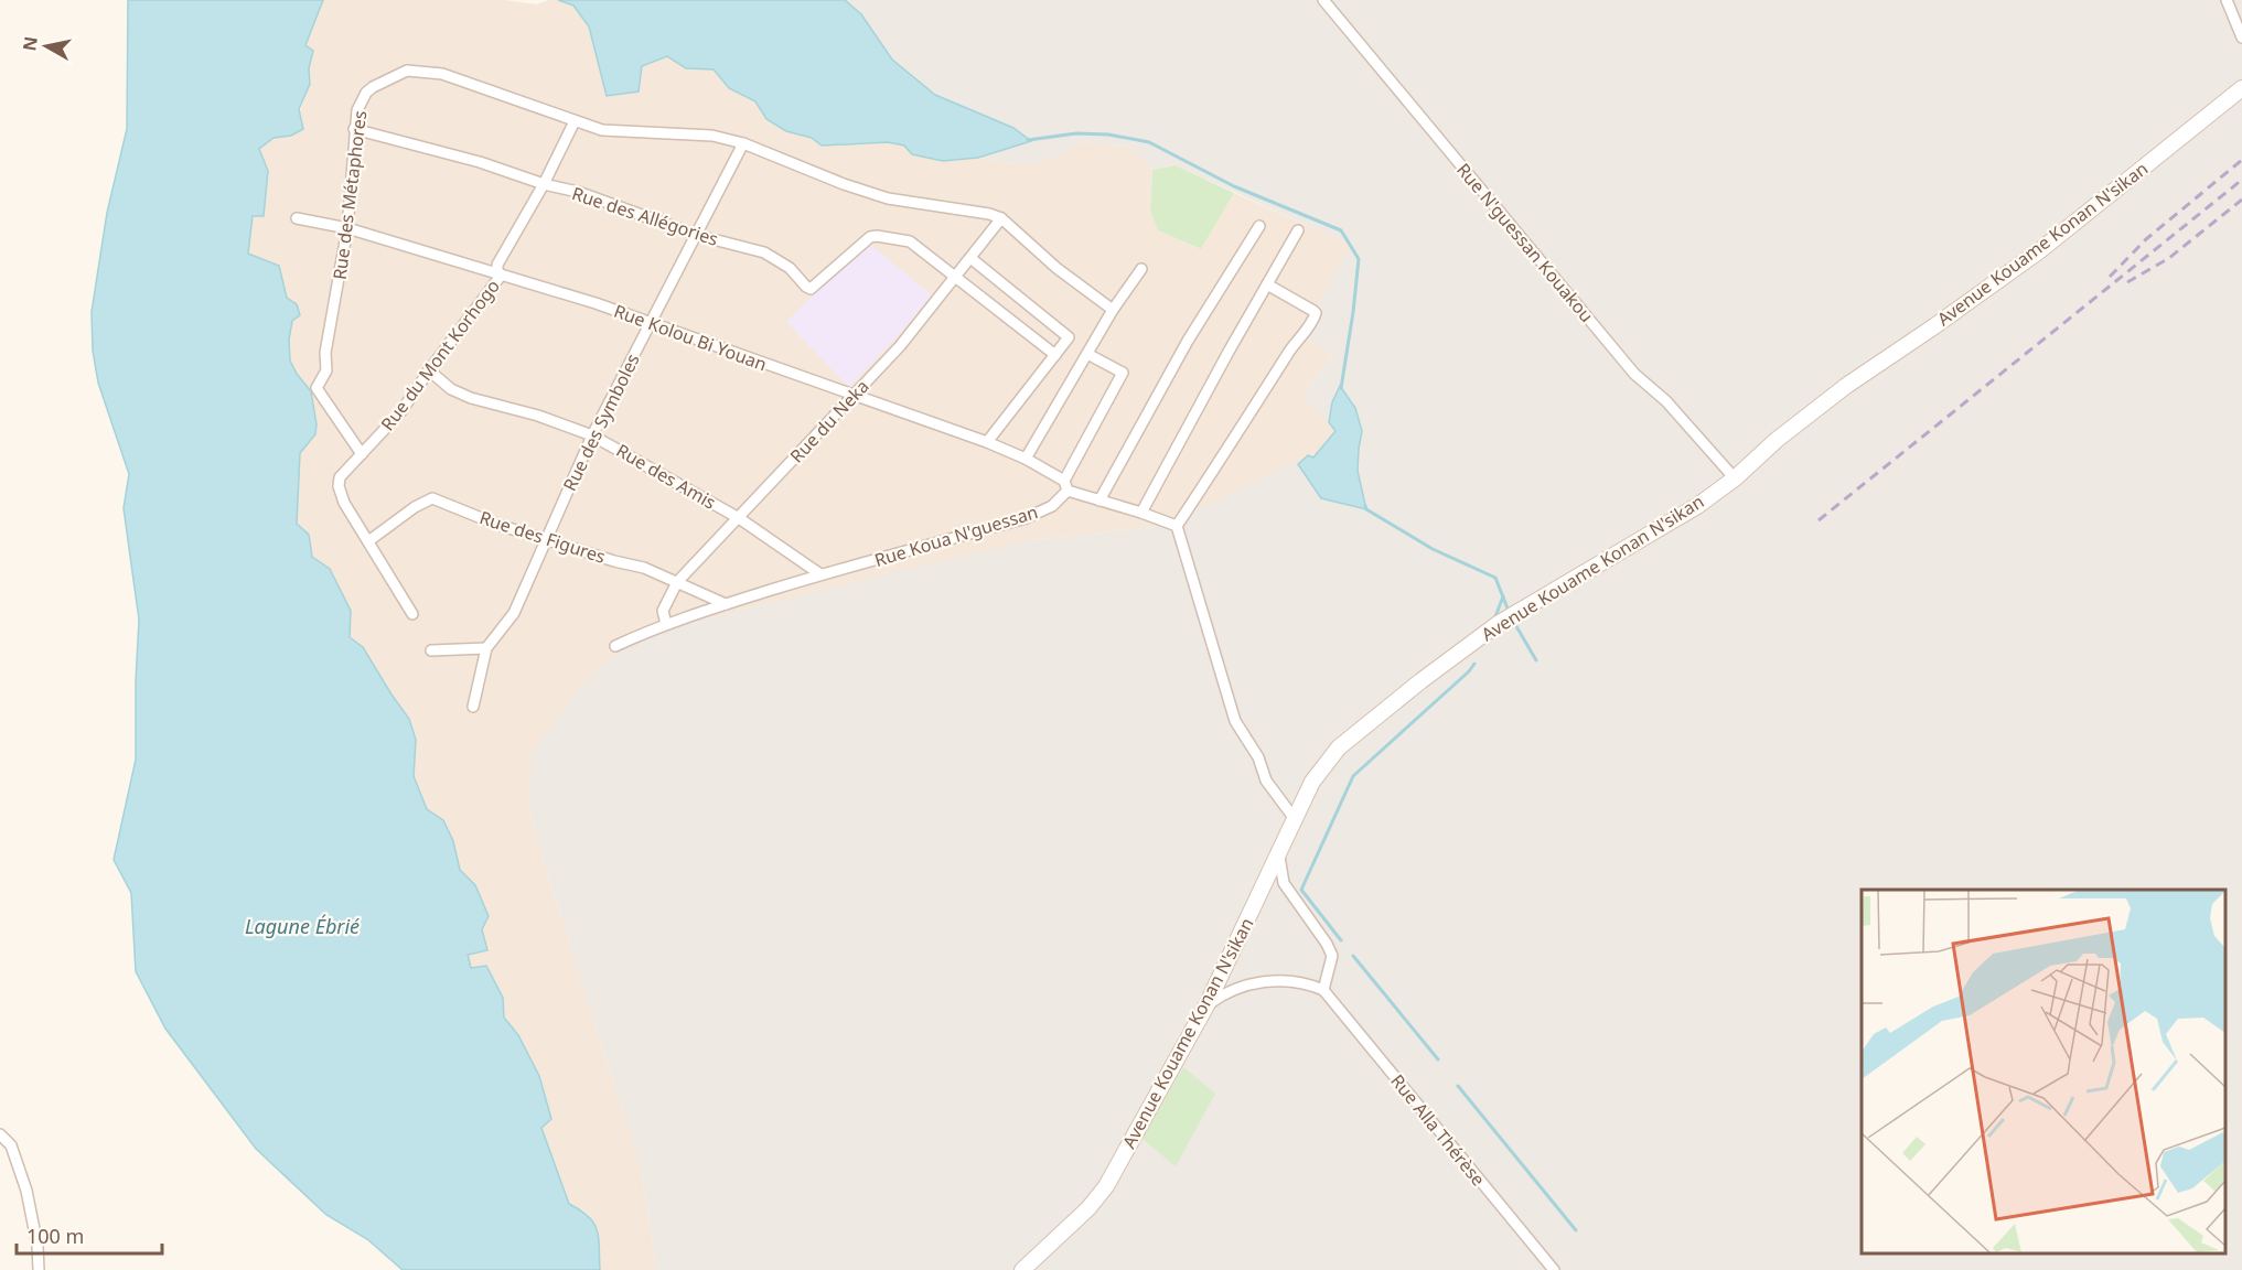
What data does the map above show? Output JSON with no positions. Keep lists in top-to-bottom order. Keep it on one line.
{"streets":{"street":["Rue des Métaphores","Rue des Allégories","Rue N'guessan Kouakou","Avenue Kouame Konan N'sikan","Rue Kolou Bi Youan","Rue du Mont Korhogo","Rue du Neka","Rue des Symboles","Rue des Amis","Rue Koua N'guessan","Rue des Figures","Rue Alla Thérèse"]},"crossings":[["Rue des Métaphores","Rue des Allégories"],["Rue des Métaphores","Rue Kolou Bi Youan"],["Rue des Métaphores","Rue du Mont Korhogo"],["Rue des Métaphores","Rue du Neka"],["Rue des Métaphores","Rue des Symboles"],["Rue des Allégories","Rue du Mont Korhogo"],["Rue des Allégories","Rue du Neka"],["Rue des Allégories","Rue des Symboles"],["Rue N'guessan Kouakou","Avenue Kouame Konan N'sikan"],["Rue Kolou Bi Youan","Rue du Mont Korhogo"],["Rue Kolou Bi Youan","Rue du Neka"],["Rue Kolou Bi Youan","Rue des Symboles"],["Rue Kolou Bi Youan","Rue Koua N'guessan"],["Rue du Mont Korhogo","Rue des Amis"],["Rue du Mont Korhogo","Rue des Figures"],["Rue du Neka","Rue des Amis"],["Rue du Neka","Rue Koua N'guessan"],["Rue du Neka","Rue des Figures"],["Rue des Symboles","Rue des Amis"],["Rue des Symboles","Rue des Figures"],["Rue des Amis","Rue Koua N'guessan"],["Rue Koua N'guessan","Rue des Figures"]],"water":["Lagune Ébrié"],"scale_bar":"100 m","north":"left"}
